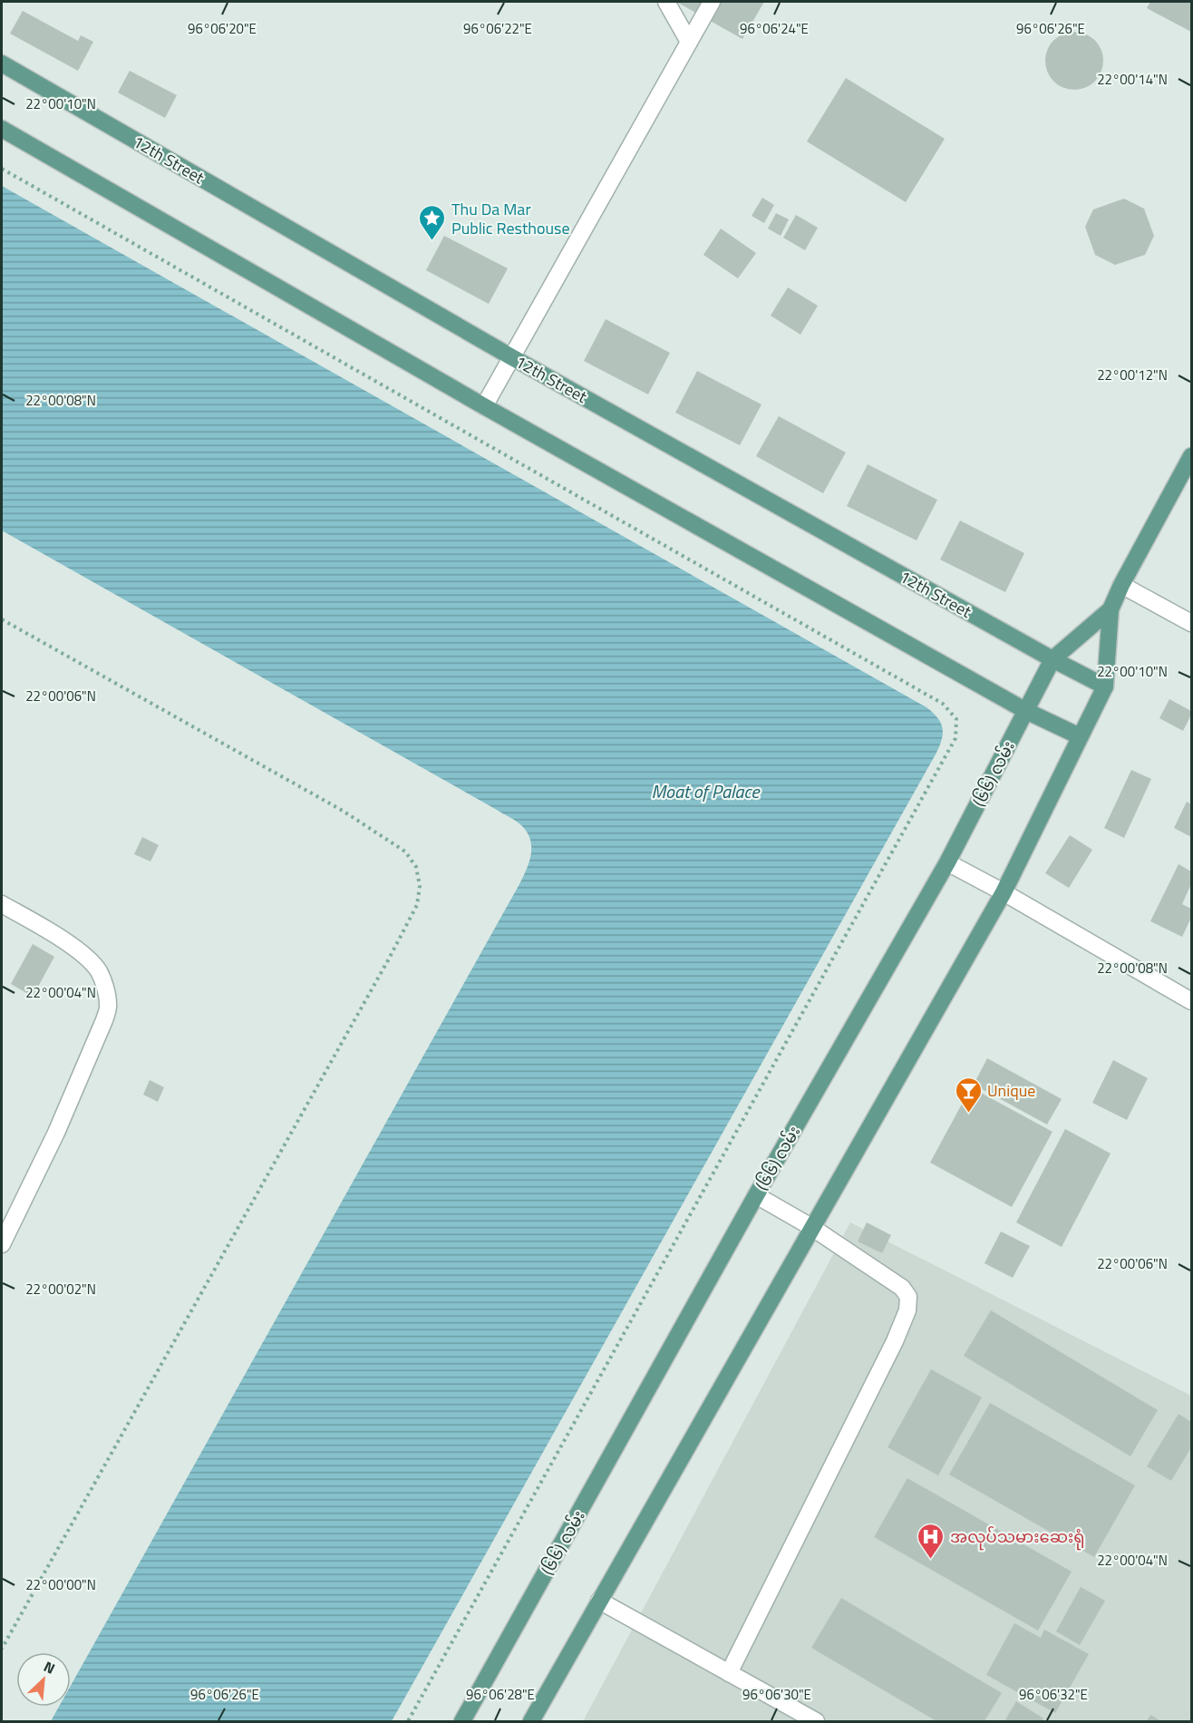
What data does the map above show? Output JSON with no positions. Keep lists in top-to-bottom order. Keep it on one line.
{"streets":{"main road":["12th Street","(၆၆) လမ်း"]},"crossings":[["12th Street","(၆၆) လမ်း"]],"water":["Moat of Palace"],"places":{"place":["Thu Da Mar Public Resthouse"],"bar":["Unique"],"hospital":["အလုပ်သမားဆေးရုံ"]},"north":"top right","coordinates":["96°06'20\"E","96°06'22\"E","96°06'24\"E","96°06'26\"E","22°00'14\"N","22°00'10\"N","22°00'12\"N","22°00'08\"N","22°00'06\"N","22°00'04\"N","22°00'02\"N","22°00'00\"N","96°06'28\"E","96°06'30\"E","96°06'32\"E"]}
